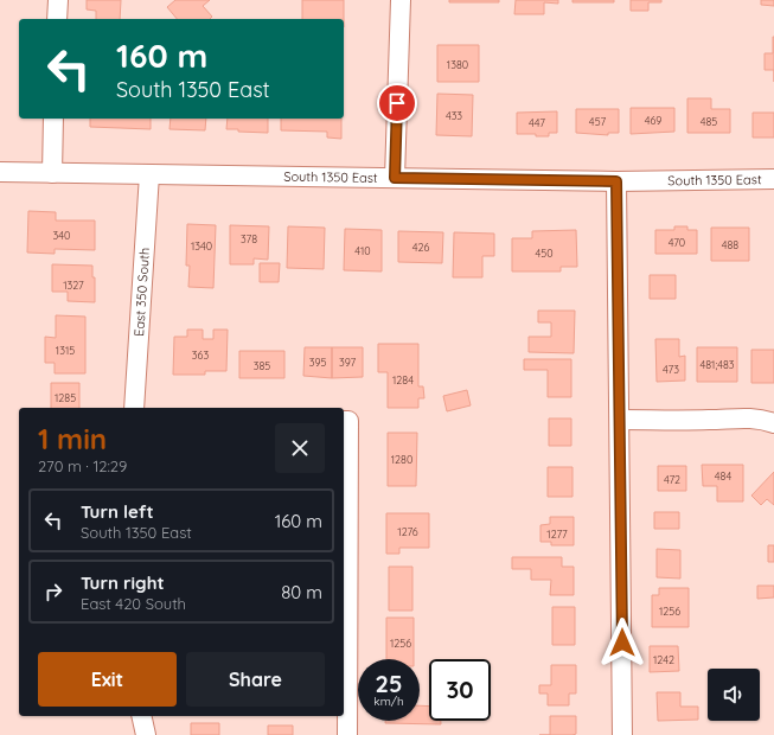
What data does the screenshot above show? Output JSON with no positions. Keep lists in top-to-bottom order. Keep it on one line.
{"streets":{"street":["South 1350 East","East 350 South"]},"crossings":[["South 1350 East","East 350 South"]],"house_numbers":["1380","433","469","457","485","447","340","378","470","488","1340","426","410","450","1327","1315","363","395","397","481;483","385","473","1284","1285","1280","484","472","1276","1277","1256","1256","1242"],"page":{"turn":["160 m","South 1350 East"],"heading":["1 min","270 m · 12:29"],"list":[{"name":"Turn left","note":"South 1350 East","value":"160 m"},{"name":"Turn right","note":"East 420 South","value":"80 m"}],"buttons":["Exit","Share"],"speed":"25 km/h","limit":"30"}}
